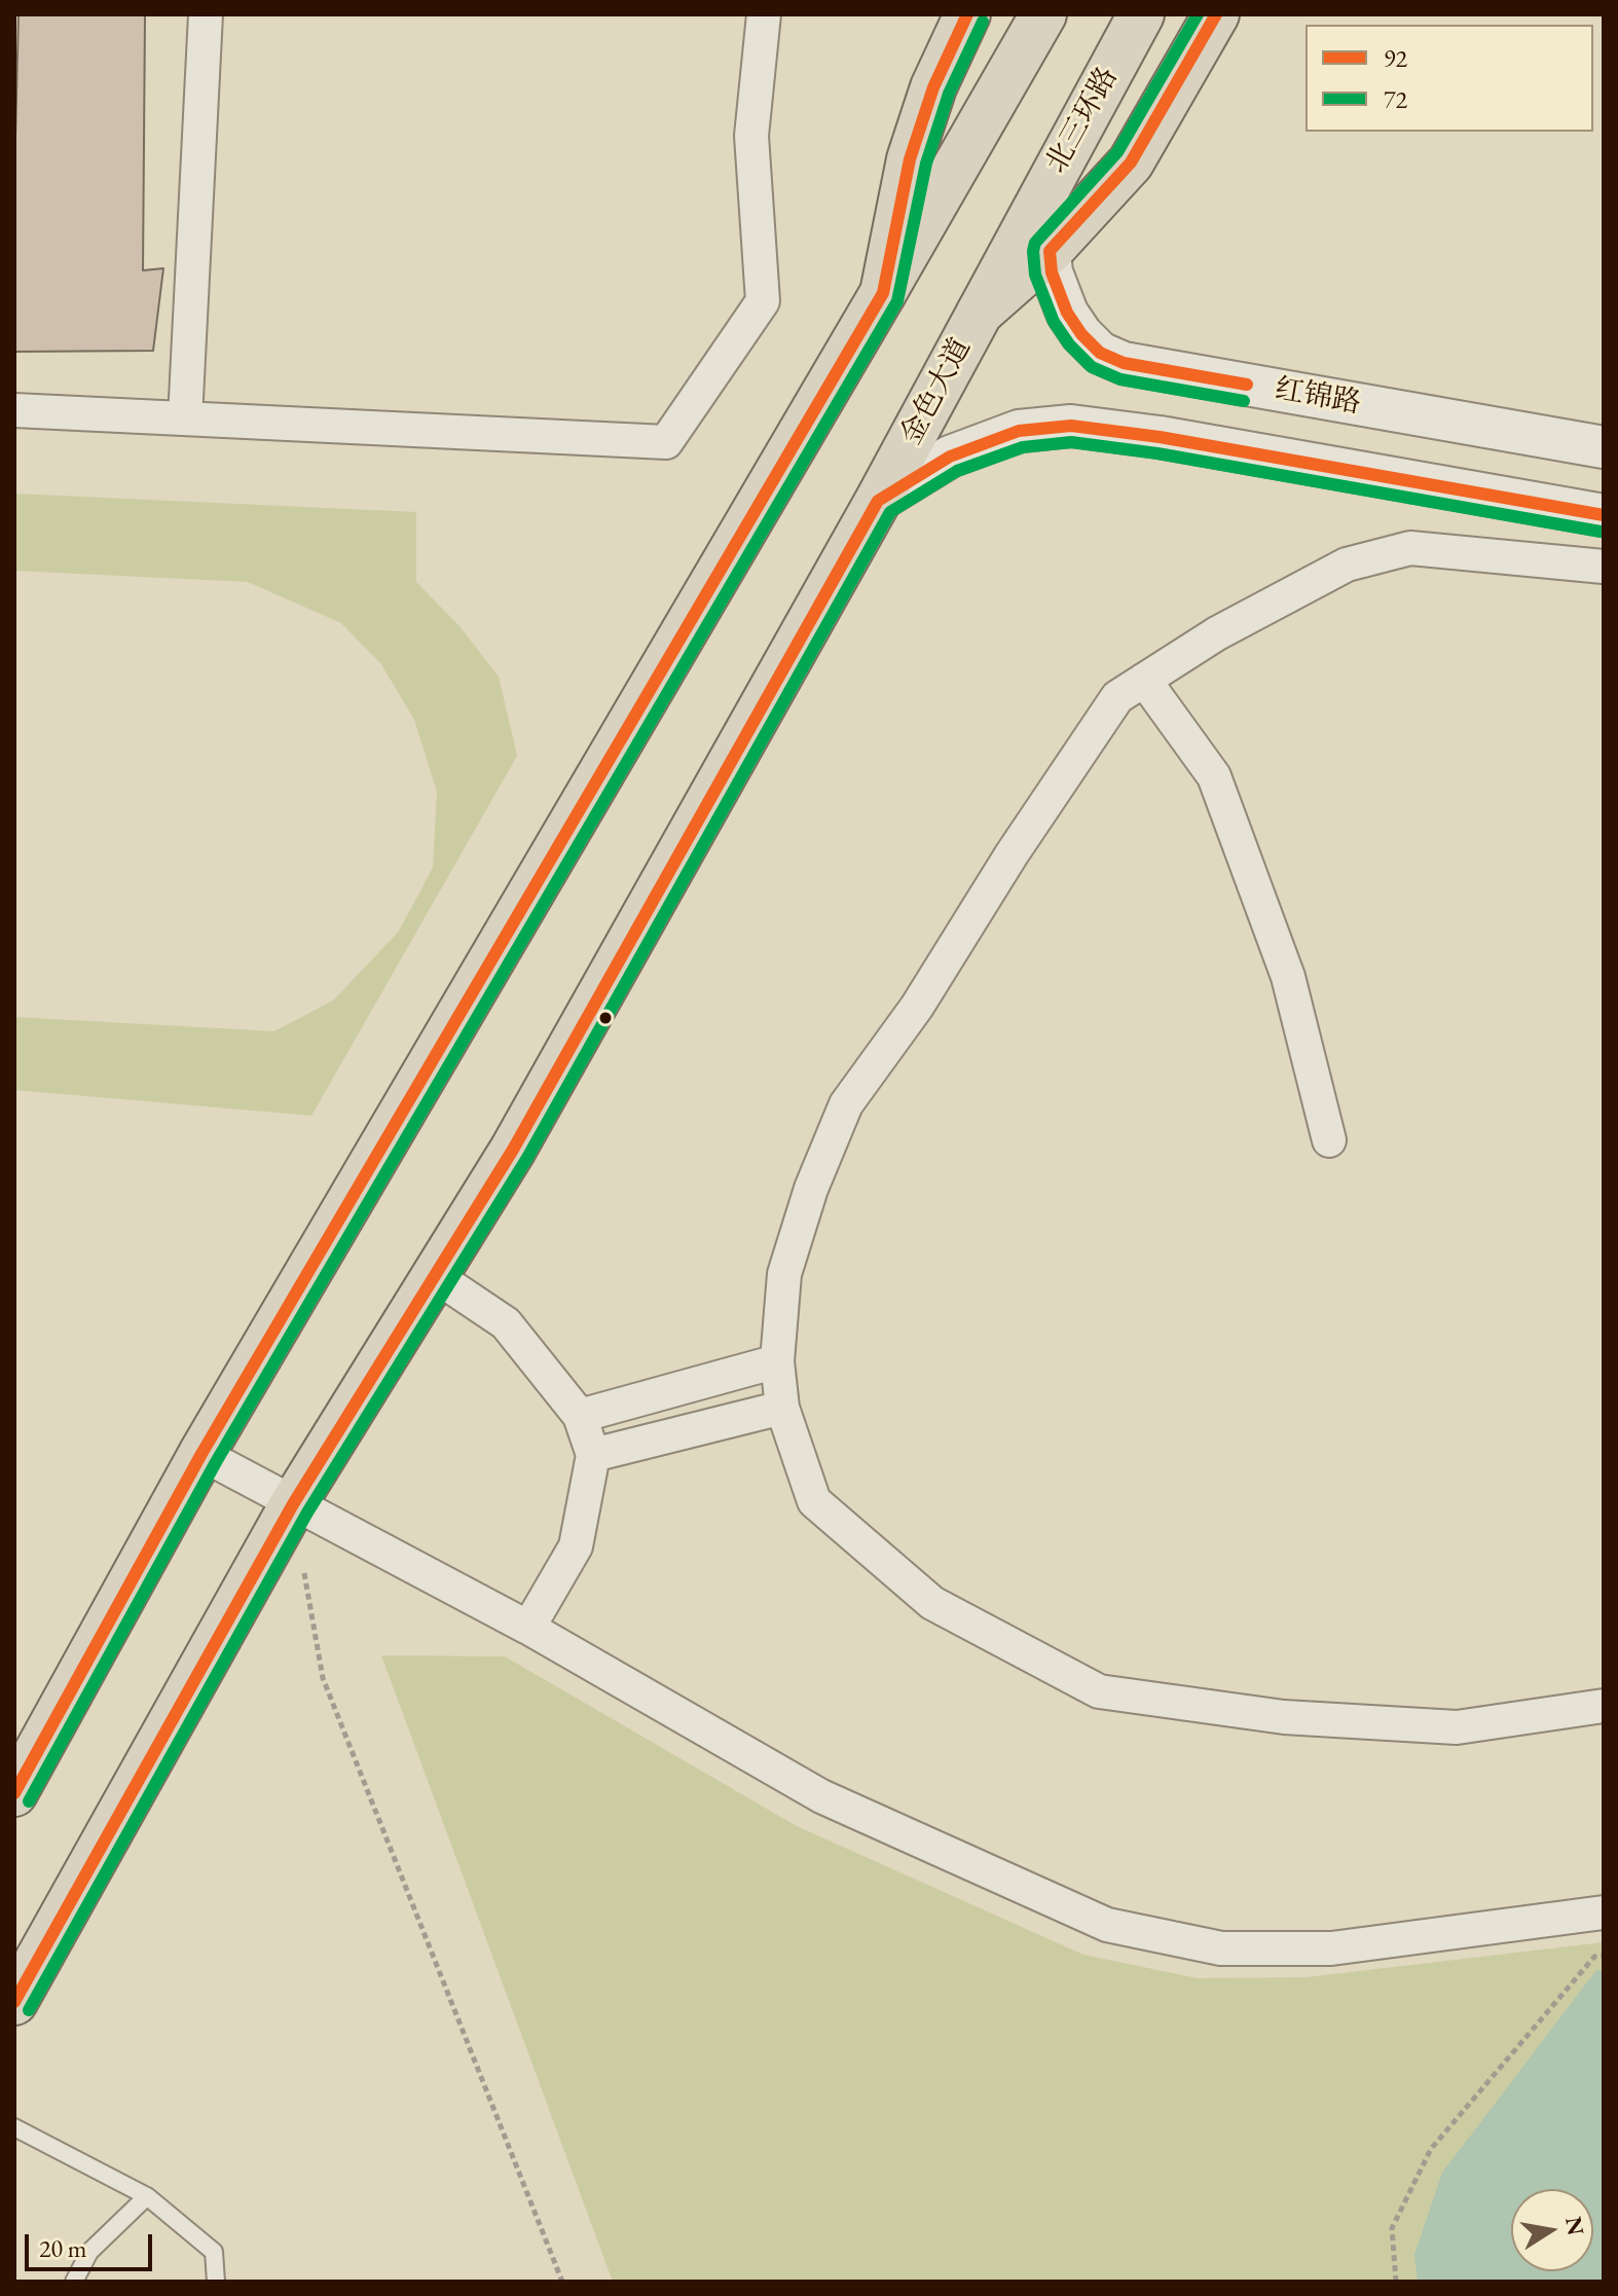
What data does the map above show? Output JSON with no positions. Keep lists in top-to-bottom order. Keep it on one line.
{"streets":{"main road":["北三环路","金色大道"],"street":["红锦路"]},"crossings":[["北三环路","金色大道"],["北三环路","红锦路"],["金色大道","红锦路"]],"lines":["transit line 92","transit line 72"],"legend":["92","72"],"scale_bar":"20 m","north":"right"}
